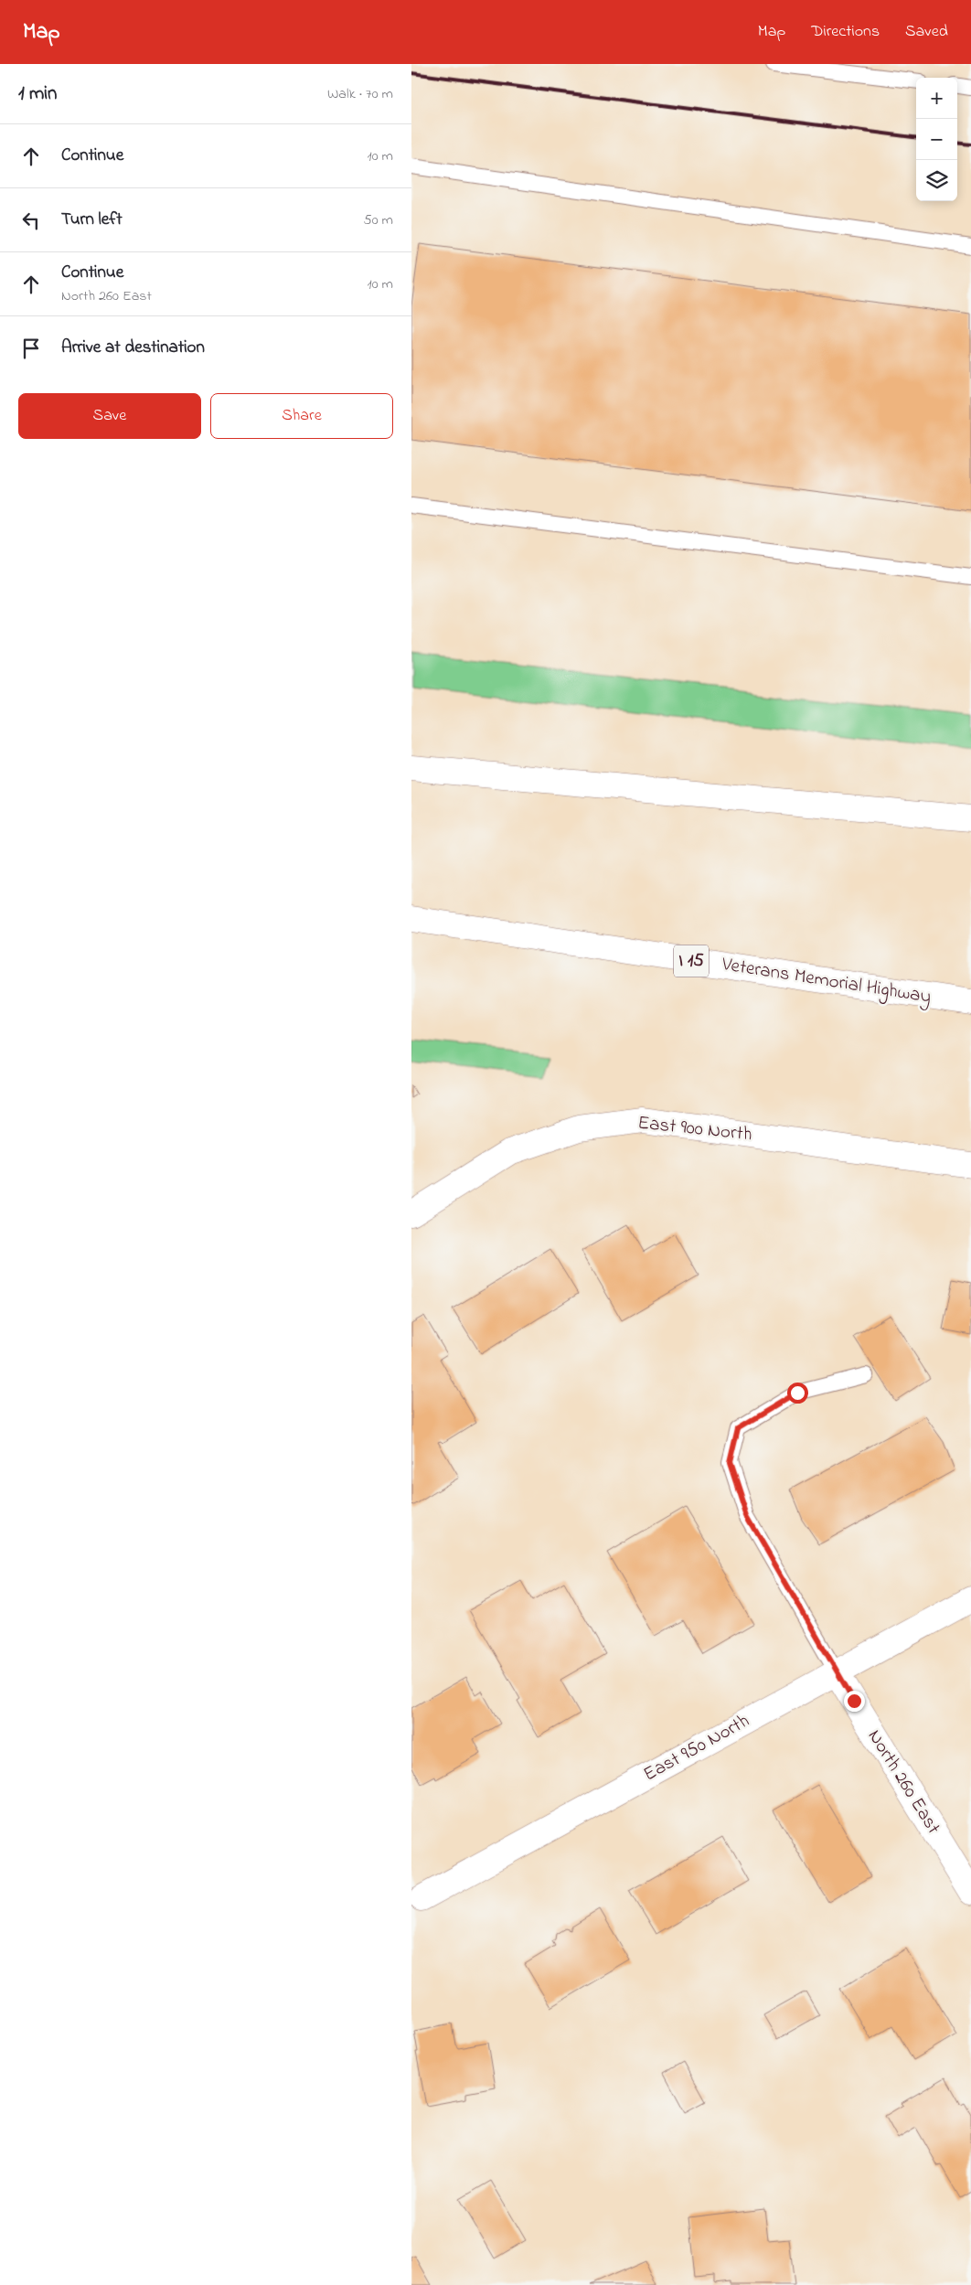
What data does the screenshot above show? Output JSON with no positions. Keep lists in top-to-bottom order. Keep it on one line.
{"streets":{"main road":["I 15","Veterans Memorial Highway","East 900 North","East 950 North","North 260 East"]},"crossings":[["East 950 North","North 260 East"]],"page":{"header":"Map","nav":["Map","Directions","Saved"],"heading":["1 min","Walk · 70 m"],"map_buttons":["+","−"],"list":[["Continue","10 m"],["Turn left","50 m"],["Continue","North 260 East","10 m"],"Arrive at destination"],"buttons":["Save","Share"]}}
